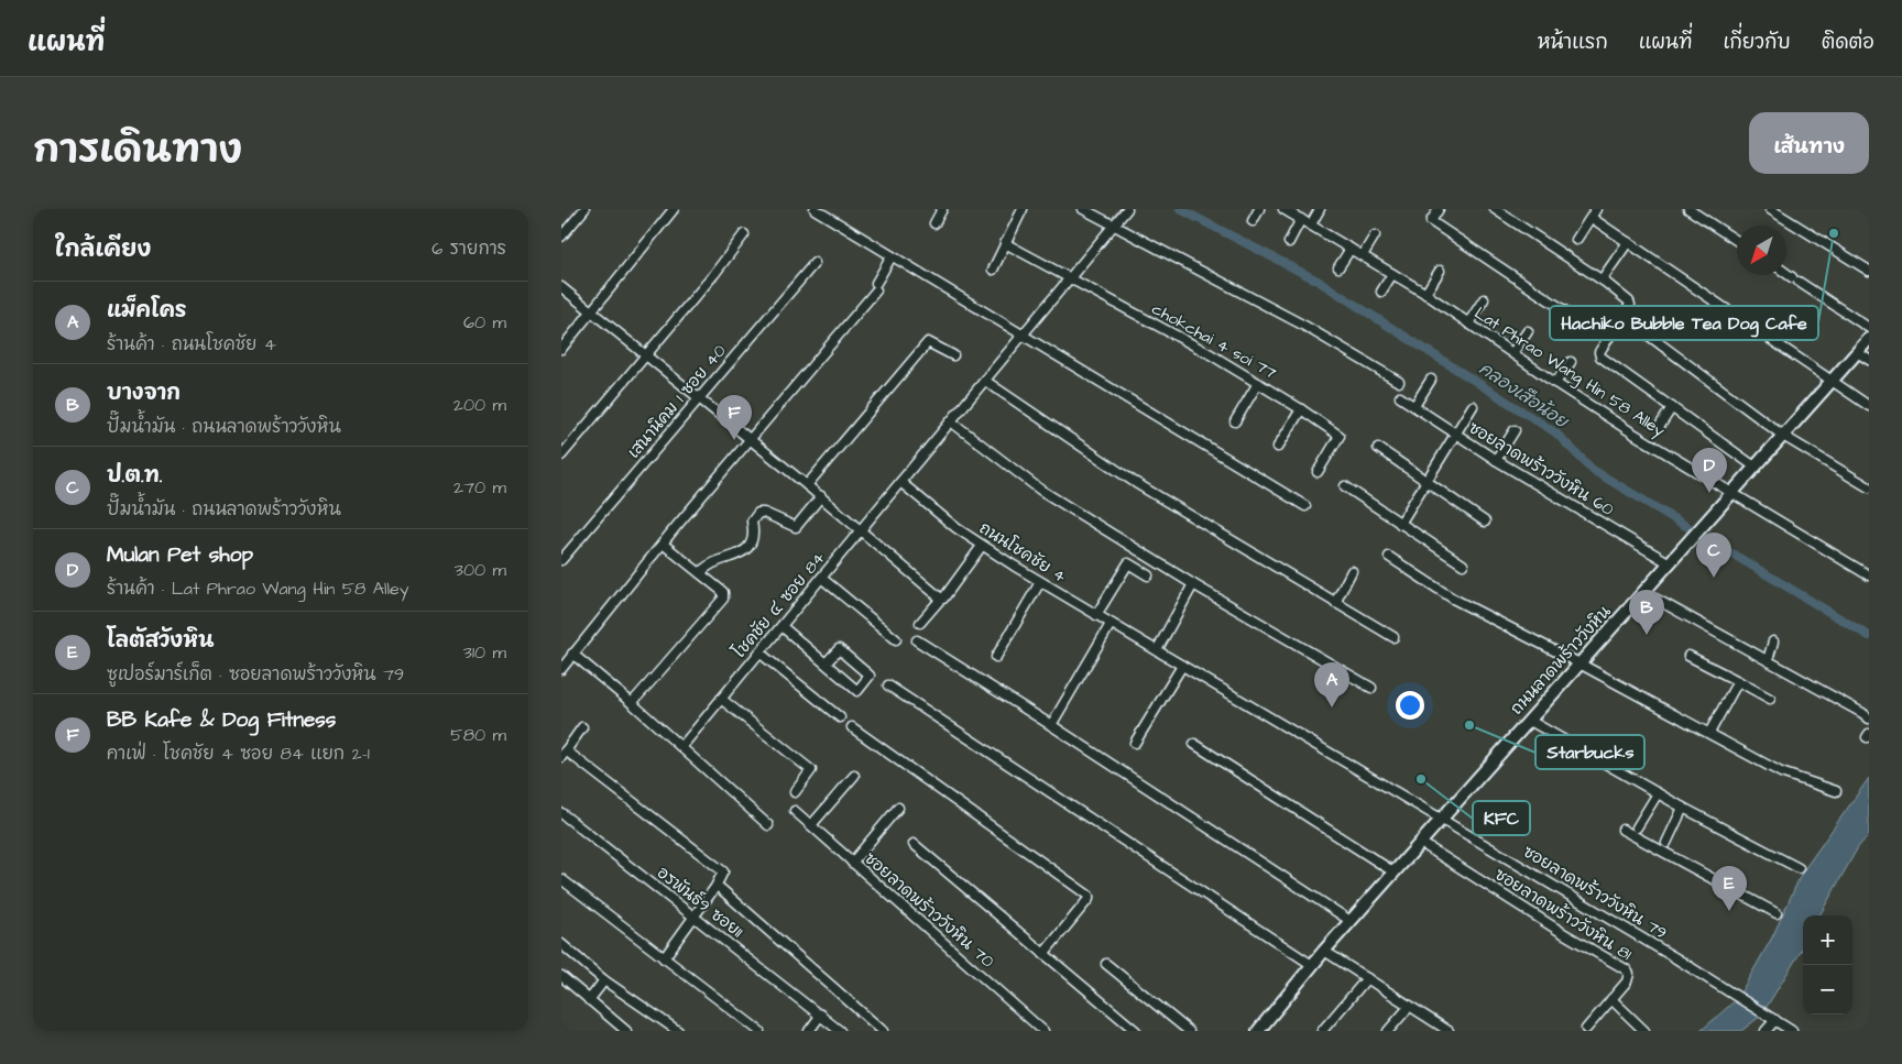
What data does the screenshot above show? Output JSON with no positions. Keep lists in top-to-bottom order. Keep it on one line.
{"streets":{"main road":["ถนนลาดพร้าววังหิน"],"street":["chokchai 4 soi 77","Lat Phrao Wang Hin 58 Alley","เสนานิคม 1 ซอย 40","ซอยลาดพร้าววังหิน 60","ถนนโชคชัย 4","โชคชัย ๔ ซอย 84","ซอยลาดพร้าววังหิน 79","อรพันธ์9 ซอย11","ซอยลาดพร้าววังหิน 70","ซอยลาดพร้าววังหิน 81"]},"crossings":[["Lat Phrao Wang Hin 58 Alley","ถนนลาดพร้าววังหิน"],["ซอยลาดพร้าววังหิน 60","ถนนลาดพร้าววังหิน"],["ถนนโชคชัย 4","โชคชัย ๔ ซอย 84"],["ถนนโชคชัย 4","ถนนลาดพร้าววังหิน"],["ถนนโชคชัย 4","ซอยลาดพร้าววังหิน 79"],["ถนนลาดพร้าววังหิน","ซอยลาดพร้าววังหิน 79"],["ถนนลาดพร้าววังหิน","ซอยลาดพร้าววังหิน 81"]],"water":["คลองเสือน้อย"],"places":["Hachiko Bubble Tea Dog Cafe","Starbucks","KFC"],"north":"bottom left","page":{"header":"แผนที่","nav":["หน้าแรก","แผนที่","เกี่ยวกับ","ติดต่อ"],"title":"การเดินทาง","buttons":"เส้นทาง","heading":["ใกล้เคียง","6 รายการ"],"list":[{"mark":"A","name":"แม็คโคร","note":"ร้านค้า · ถนนโชคชัย 4","value":"60 m"},{"mark":"B","name":"บางจาก","note":"ปั๊มน้ำมัน · ถนนลาดพร้าววังหิน","value":"200 m"},{"mark":"C","name":"ป.ต.ท.","note":"ปั๊มน้ำมัน · ถนนลาดพร้าววังหิน","value":"270 m"},{"mark":"D","name":"Mulan Pet shop","note":"ร้านค้า · Lat Phrao Wang Hin 58 Alley","value":"300 m"},{"mark":"E","name":"โลตัสวังหิน","note":"ซูเปอร์มาร์เก็ต · ซอยลาดพร้าววังหิน 79","value":"310 m"},{"mark":"F","name":"BB Kafe & Dog Fitness","note":"คาเฟ่ · โชคชัย 4 ซอย 84 แยก 2-1","value":"580 m"}],"pins":["F","D","C","B","A","E"],"map_buttons":["+","−"]}}
